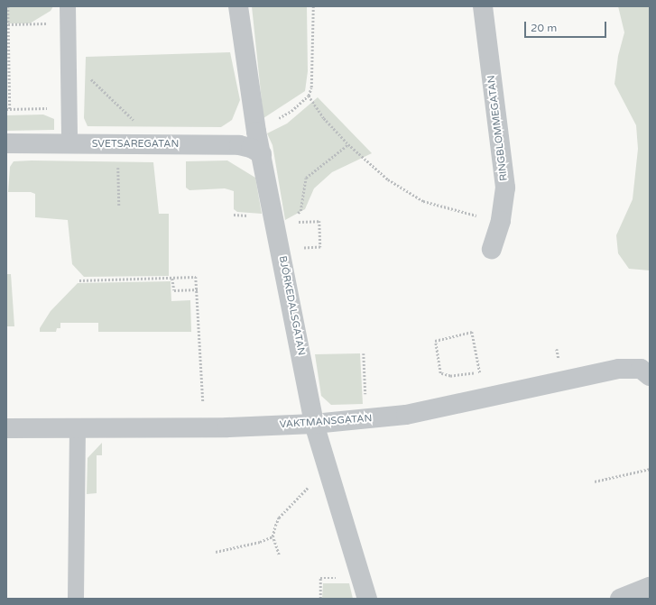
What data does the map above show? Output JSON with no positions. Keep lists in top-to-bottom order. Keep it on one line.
{"streets":{"street":["RINGBLOMMEGATAN","SVETSAREGATAN","BJÖRKEDALSGATAN","VAKTMANSGATAN"]},"crossings":[["SVETSAREGATAN","BJÖRKEDALSGATAN"],["BJÖRKEDALSGATAN","VAKTMANSGATAN"]],"scale_bar":"20 m"}
